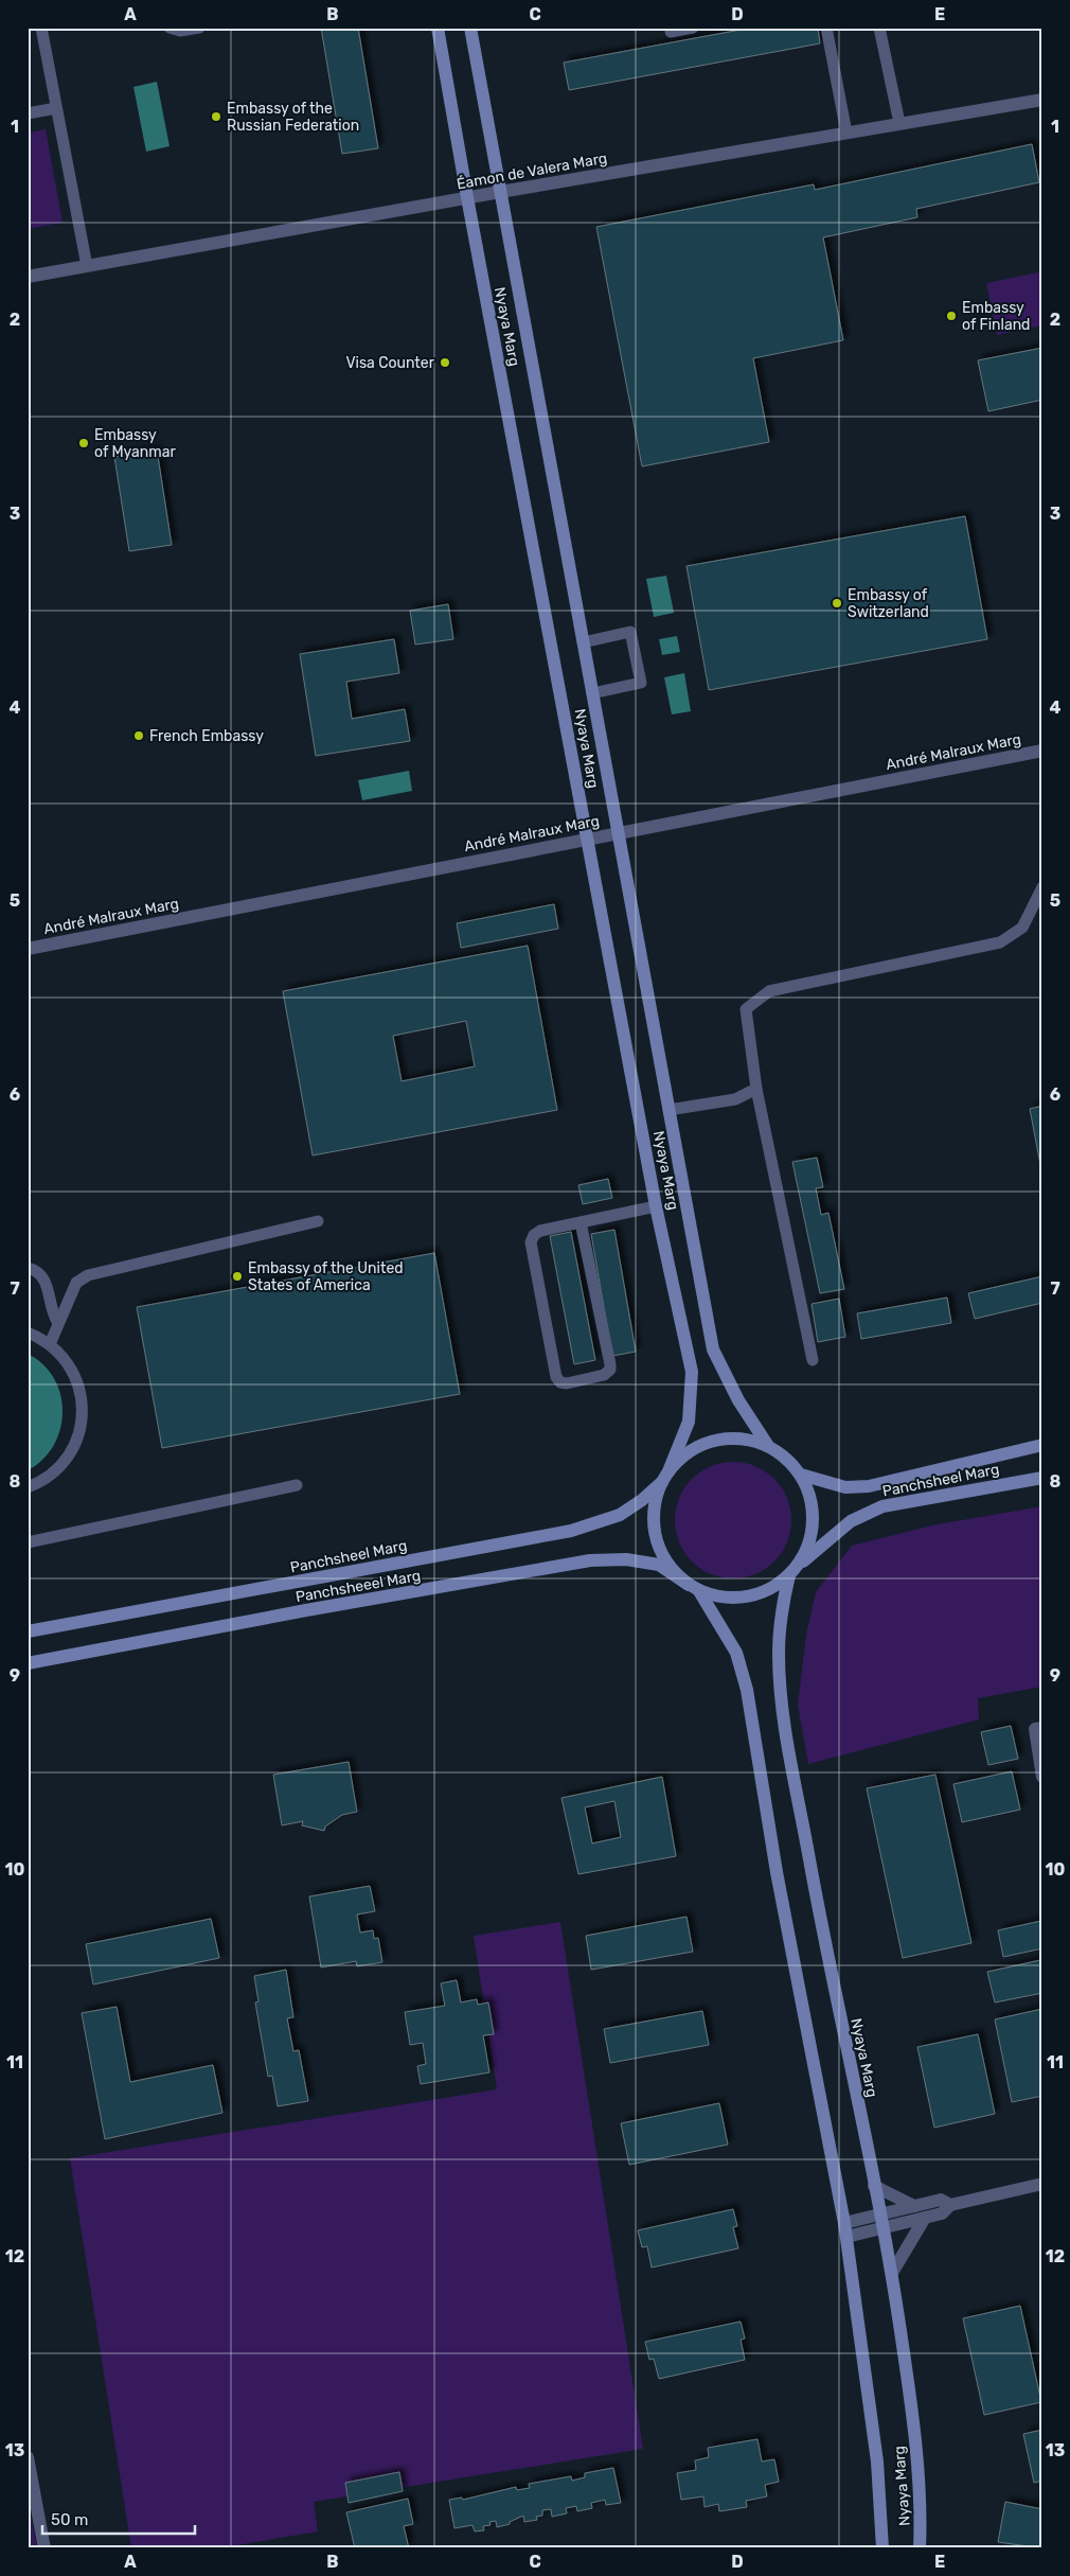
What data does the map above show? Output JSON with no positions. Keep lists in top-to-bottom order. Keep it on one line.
{"streets":{"street":["Éamon de Valera Marg","Nyaya Marg","André Malraux Marg","Panchsheel Marg","Panchsheeel Marg"]},"crossings":[["Éamon de Valera Marg","Nyaya Marg"],["Nyaya Marg","André Malraux Marg"],["Nyaya Marg","Panchsheel Marg"],["Nyaya Marg","Panchsheeel Marg"],["Panchsheel Marg","Panchsheeel Marg"]],"places":["Embassy of the Russian Federation","Embassy of Finland","Visa Counter","Embassy of Myanmar","Embassy of Switzerland","French Embassy","Embassy of the United States of America"],"scale_bar":"50 m","grid":{"columns":["A","B","C","D","E"],"rows":["1","2","3","4","5","6","7","8","9","10","11","12","13"]}}
